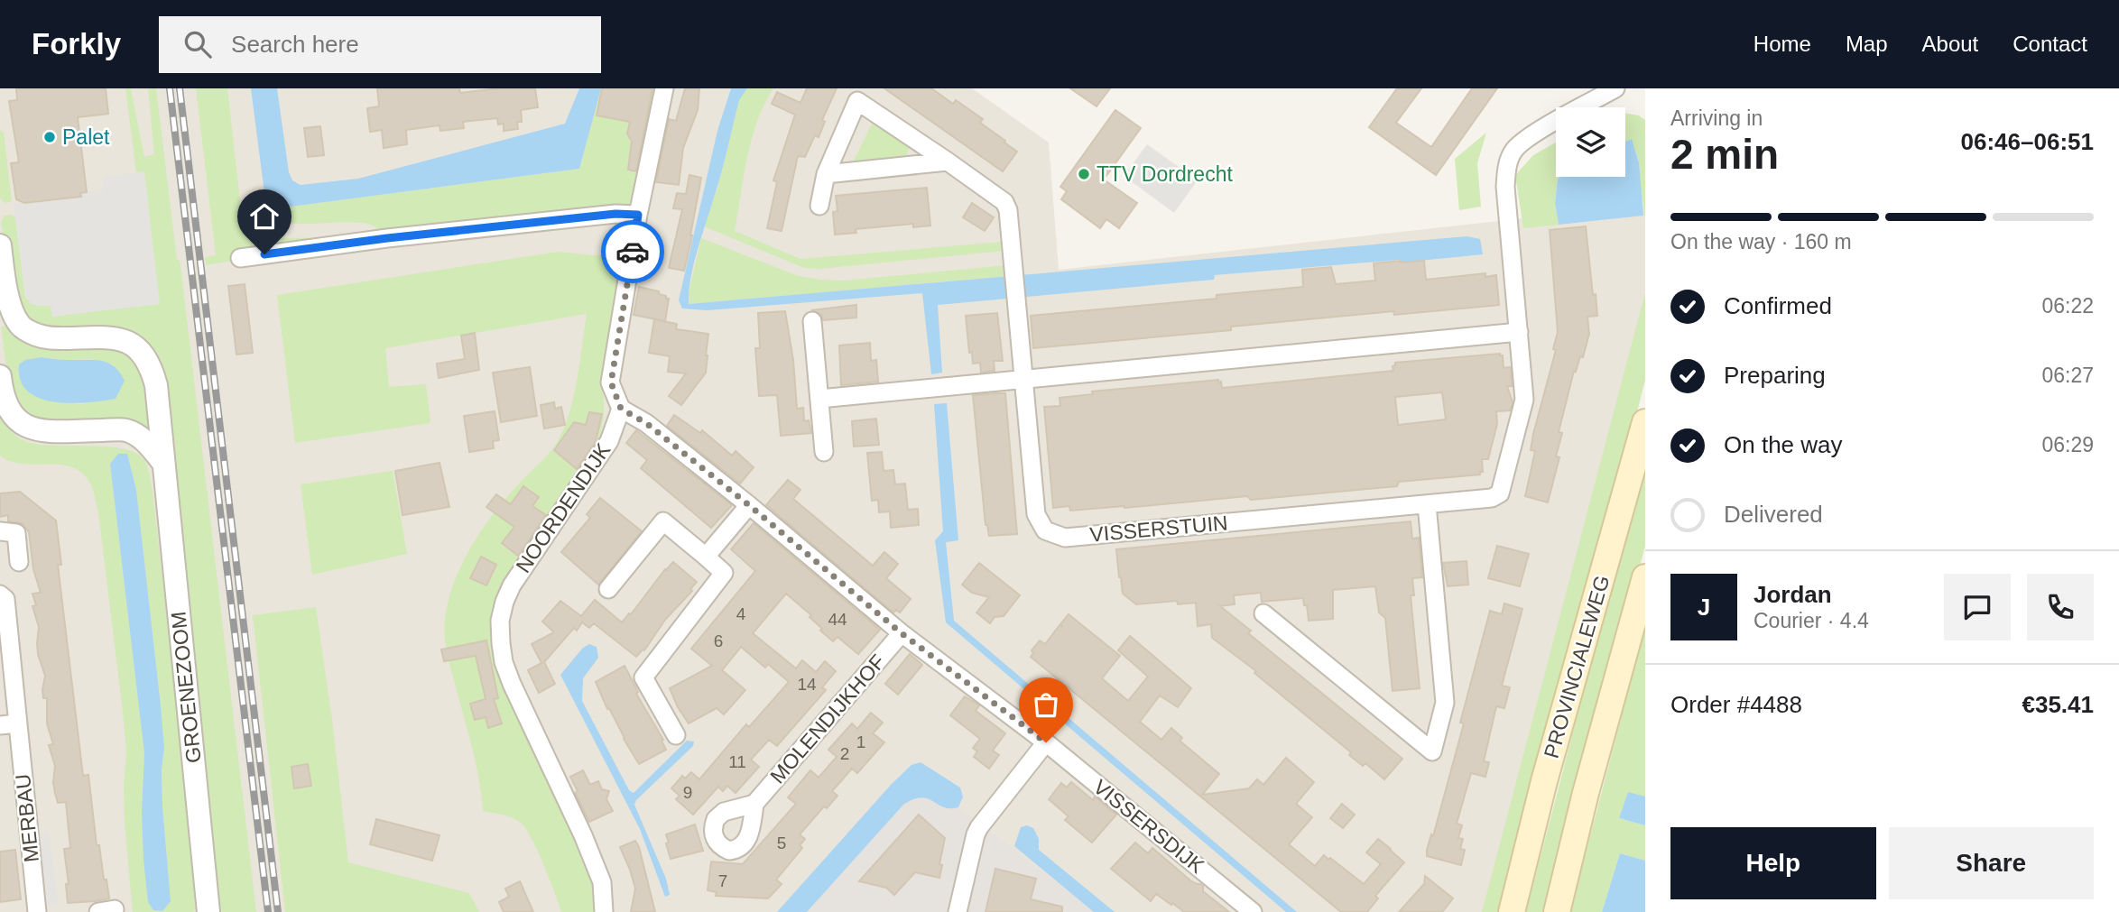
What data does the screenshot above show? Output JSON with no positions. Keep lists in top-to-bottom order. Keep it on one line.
{"streets":{"main road":["PROVINCIALEWEG"],"street":["NOORDENDIJK","VISSERSTUIN","GROENEZOOM","MOLENDIJKHOF","MERBAU","VISSERSDIJK"]},"crossings":[["NOORDENDIJK","VISSERSDIJK"],["MOLENDIJKHOF","VISSERSDIJK"]],"places":["Palet","TTV Dordrecht"],"house_numbers":["4","44","6","14","1","2","11","9","5","7"],"page":{"header":"Forkly","search":"Search here","nav":["Home","Map","About","Contact"],"heading":["2 min","Arriving in","06:46–06:51"],"panel":["Jordan","Courier · 4.4","Order #4488","€35.41"],"bar":"On the way · 160 m","list":[["Confirmed","06:22"],["Preparing","06:27"],["On the way","06:29"],"Delivered"],"round":"J","buttons":["Help","Share"]}}
